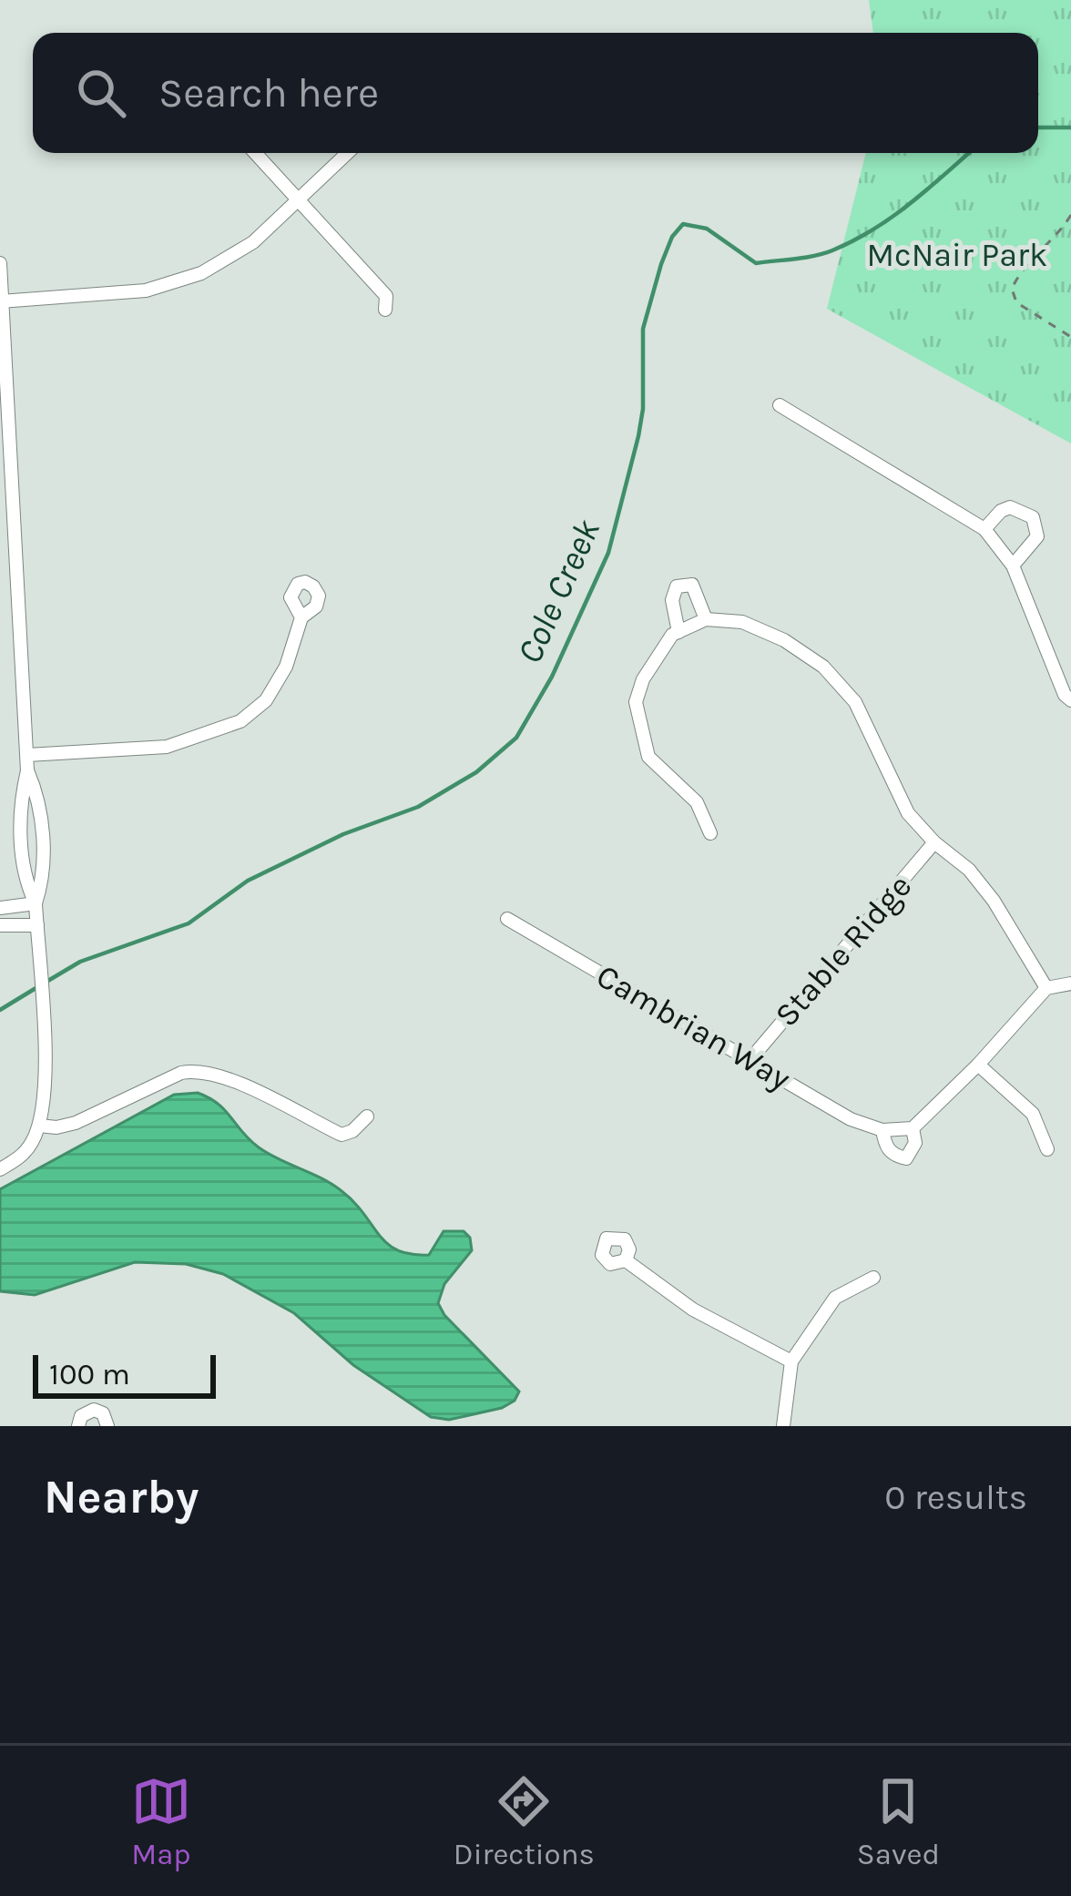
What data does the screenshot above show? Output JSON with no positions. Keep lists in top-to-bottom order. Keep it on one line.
{"streets":{"street":["Stable Ridge","Cambrian Way"]},"crossings":[["Stable Ridge","Cambrian Way"]],"water":["Cole Creek"],"parks":["McNair Park"],"scale_bar":"100 m","page":{"search":"Search here","scale":"100 m","heading":["Nearby","0 results"],"nav":["Map","Directions","Saved"]}}
